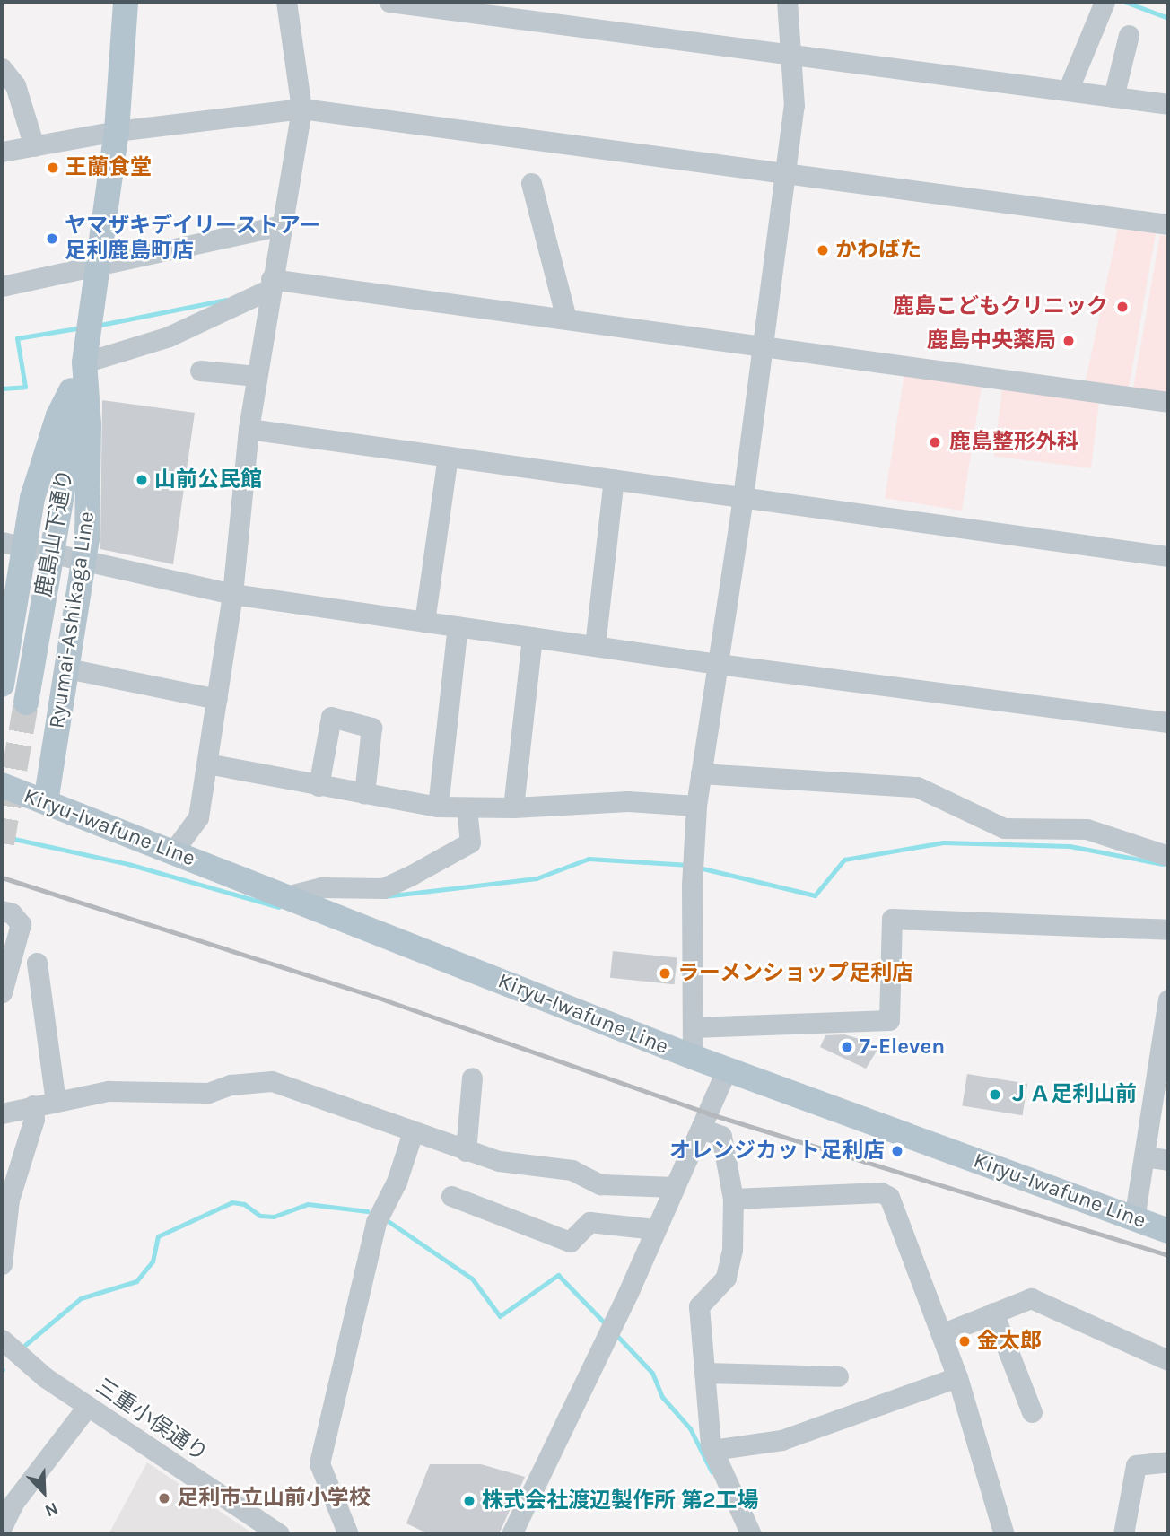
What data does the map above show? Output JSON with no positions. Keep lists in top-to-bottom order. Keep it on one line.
{"streets":{"main road":["鹿島山下通り","Ryumai-Ashikaga Line","Kiryu-Iwafune Line"],"street":["三重小俣通り"]},"crossings":[["鹿島山下通り","Ryumai-Ashikaga Line"],["Ryumai-Ashikaga Line","Kiryu-Iwafune Line"]],"places":["王蘭食堂","ヤマザキデイリーストアー 足利鹿島町店","かわばた","鹿島こどもクリニック","鹿島中央薬局","鹿島整形外科","山前公民館","ラーメンショップ足利店","7-Eleven","ＪＡ足利山前","オレンジカット足利店","金太郎","足利市立山前小学校","株式会社渡辺製作所 第2工場"],"north":"bottom right"}
